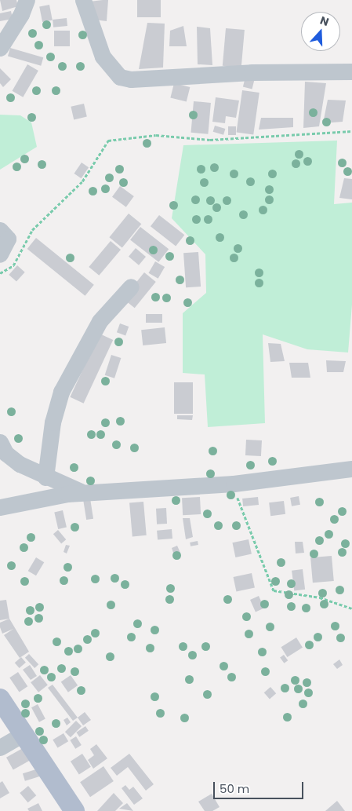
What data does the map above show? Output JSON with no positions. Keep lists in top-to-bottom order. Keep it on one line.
{"scale_bar":"50 m","north":"top"}
